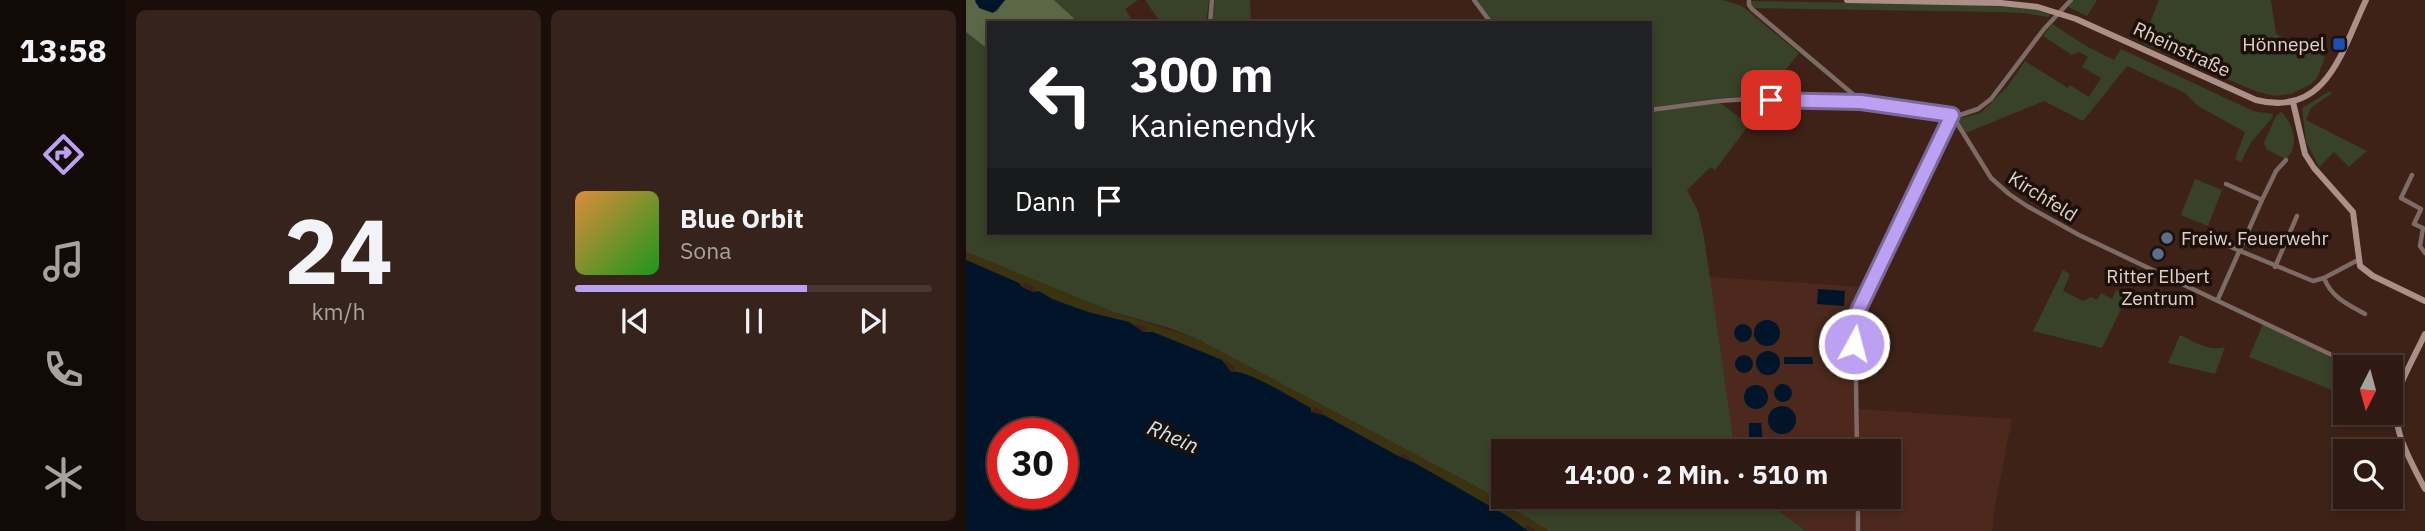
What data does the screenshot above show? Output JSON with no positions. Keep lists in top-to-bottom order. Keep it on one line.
{"streets":{"main road":["Rheinstraße"],"street":["Kirchfeld"]},"water":["Rhein"],"places":{"transit":["Hönnepel"],"other":["Freiw. Feuerwehr","Ritter Elbert Zentrum"]},"north":"bottom","page":{"tabs":"13:58","tile":["24","km/h"],"turn":["300 m","Kanienendyk"],"then":"Dann","song":["Blue Orbit","Sona"],"limit":"30","trip":"14:00 · 2 Min. · 510 m"}}
